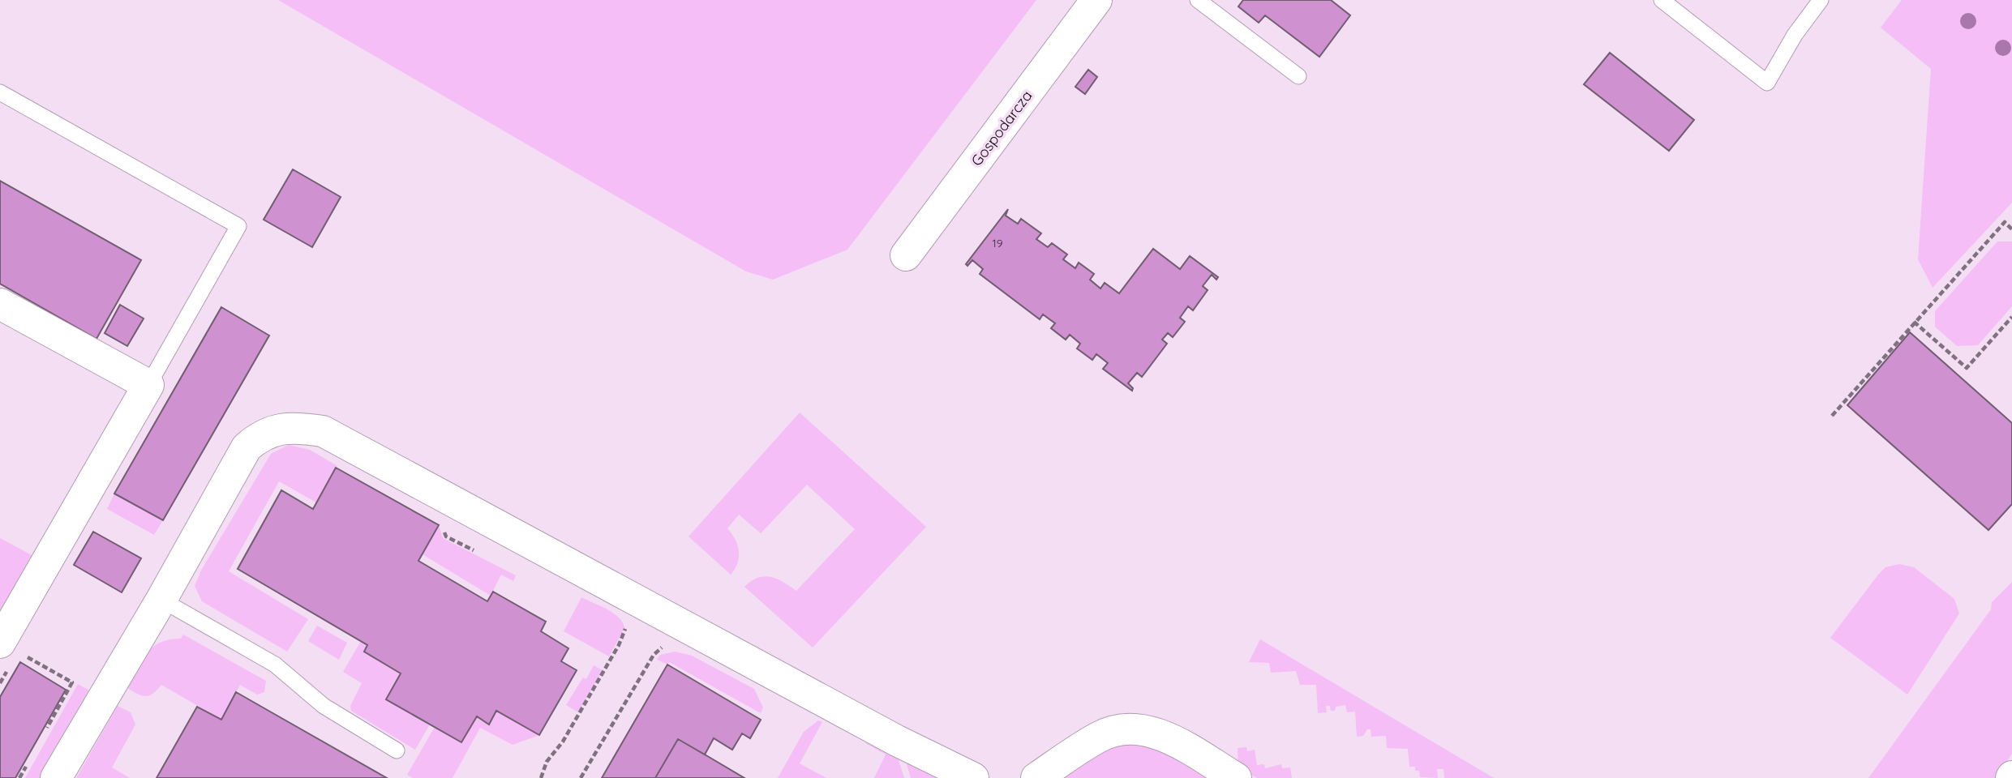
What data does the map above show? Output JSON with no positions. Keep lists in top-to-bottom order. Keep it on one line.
{"streets":{"street":["Gospodarcza"]},"house_numbers":["19"]}
